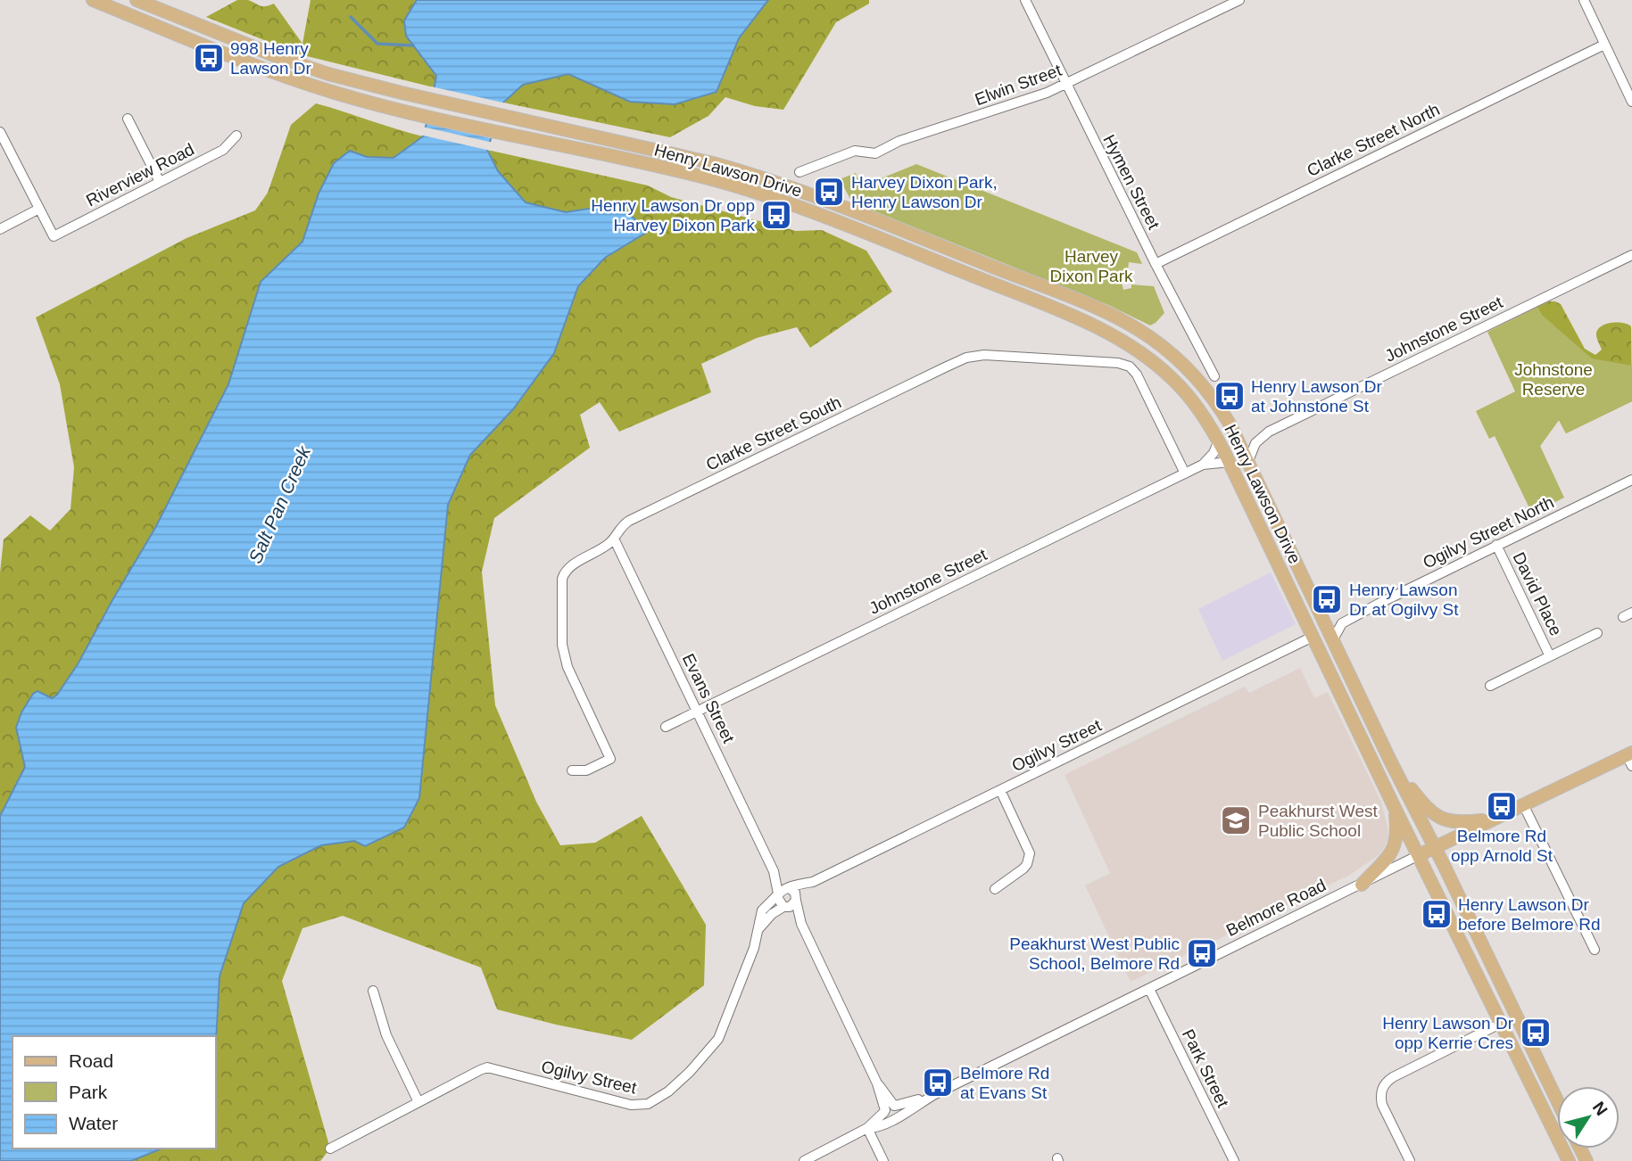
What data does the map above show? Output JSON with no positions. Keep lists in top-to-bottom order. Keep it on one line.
{"streets":{"main road":["Henry Lawson Drive","Belmore Road"],"street":["Elwin Street","Clarke Street North","Riverview Road","Hymen Street","Johnstone Street","Clarke Street South","Ogilvy Street North","David Place","Evans Street","Ogilvy Street","Park Street"]},"crossings":[["Elwin Street","Hymen Street"],["Clarke Street North","Hymen Street"],["Henry Lawson Drive","Johnstone Street"],["Henry Lawson Drive","Ogilvy Street North"],["Henry Lawson Drive","Ogilvy Street"],["Henry Lawson Drive","Belmore Road"],["Johnstone Street","Clarke Street South"],["Johnstone Street","Evans Street"],["Clarke Street South","Evans Street"],["Ogilvy Street North","David Place"],["Evans Street","Ogilvy Street"],["Belmore Road","Park Street"]],"water":["Salt Pan Creek"],"parks":["Harvey Dixon Park","Johnstone Reserve"],"places":{"bus stop":["998 Henry Lawson Dr","Harvey Dixon Park, Henry Lawson Dr","Henry Lawson Dr opp Harvey Dixon Park","Henry Lawson Dr at Johnstone St","Henry Lawson Dr at Ogilvy St","Belmore Rd opp Arnold St","Henry Lawson Dr before Belmore Rd","Peakhurst West Public School, Belmore Rd","Henry Lawson Dr opp Kerrie Cres","Belmore Rd at Evans St"],"school or university":["Peakhurst West Public School"]},"legend":["Road","Park","Water"],"north":"top right"}
